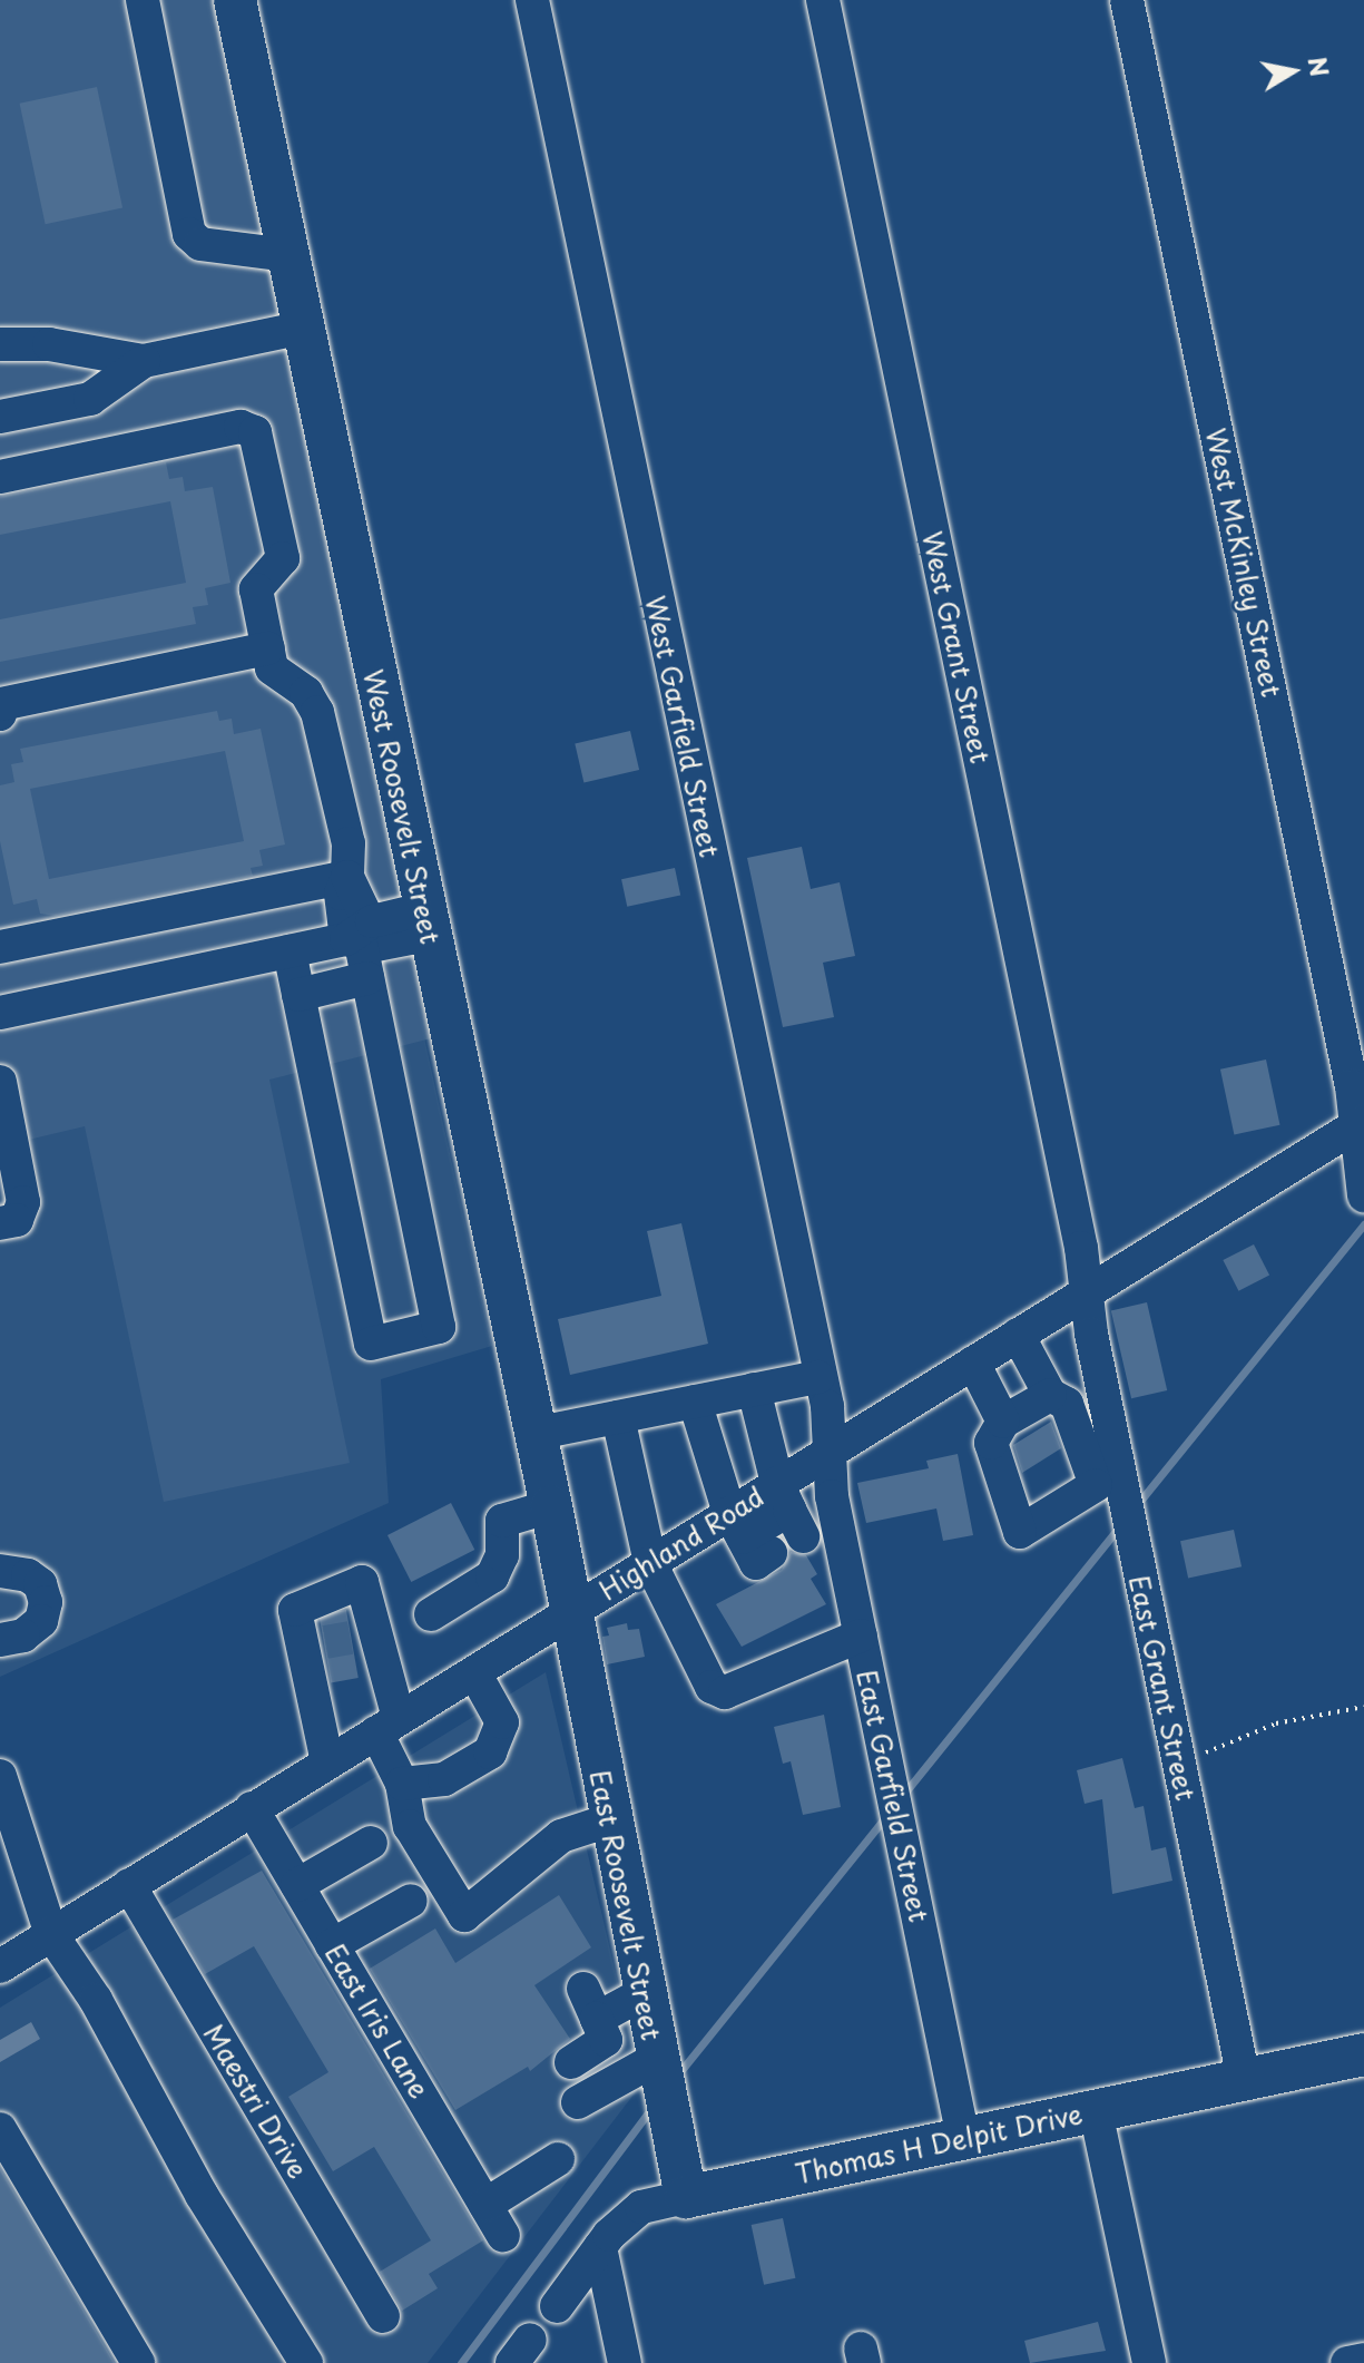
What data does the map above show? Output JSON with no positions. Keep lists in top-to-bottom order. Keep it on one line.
{"streets":{"main road":["West Roosevelt Street","East Roosevelt Street","Thomas H Delpit Drive"],"street":["West McKinley Street","West Grant Street","West Garfield Street","Highland Road","East Grant Street","East Garfield Street","East Iris Lane","Maestri Drive"]},"crossings":[["West McKinley Street","Highland Road"],["West Grant Street","Highland Road"],["West Grant Street","East Grant Street"],["West Garfield Street","Highland Road"],["West Garfield Street","East Garfield Street"],["West Roosevelt Street","Highland Road"],["West Roosevelt Street","East Roosevelt Street"],["Highland Road","East Grant Street"],["Highland Road","East Garfield Street"],["Highland Road","East Roosevelt Street"],["Highland Road","East Iris Lane"],["Highland Road","Maestri Drive"],["East Grant Street","Thomas H Delpit Drive"],["East Garfield Street","Thomas H Delpit Drive"],["East Roosevelt Street","Thomas H Delpit Drive"]],"north":"right"}
